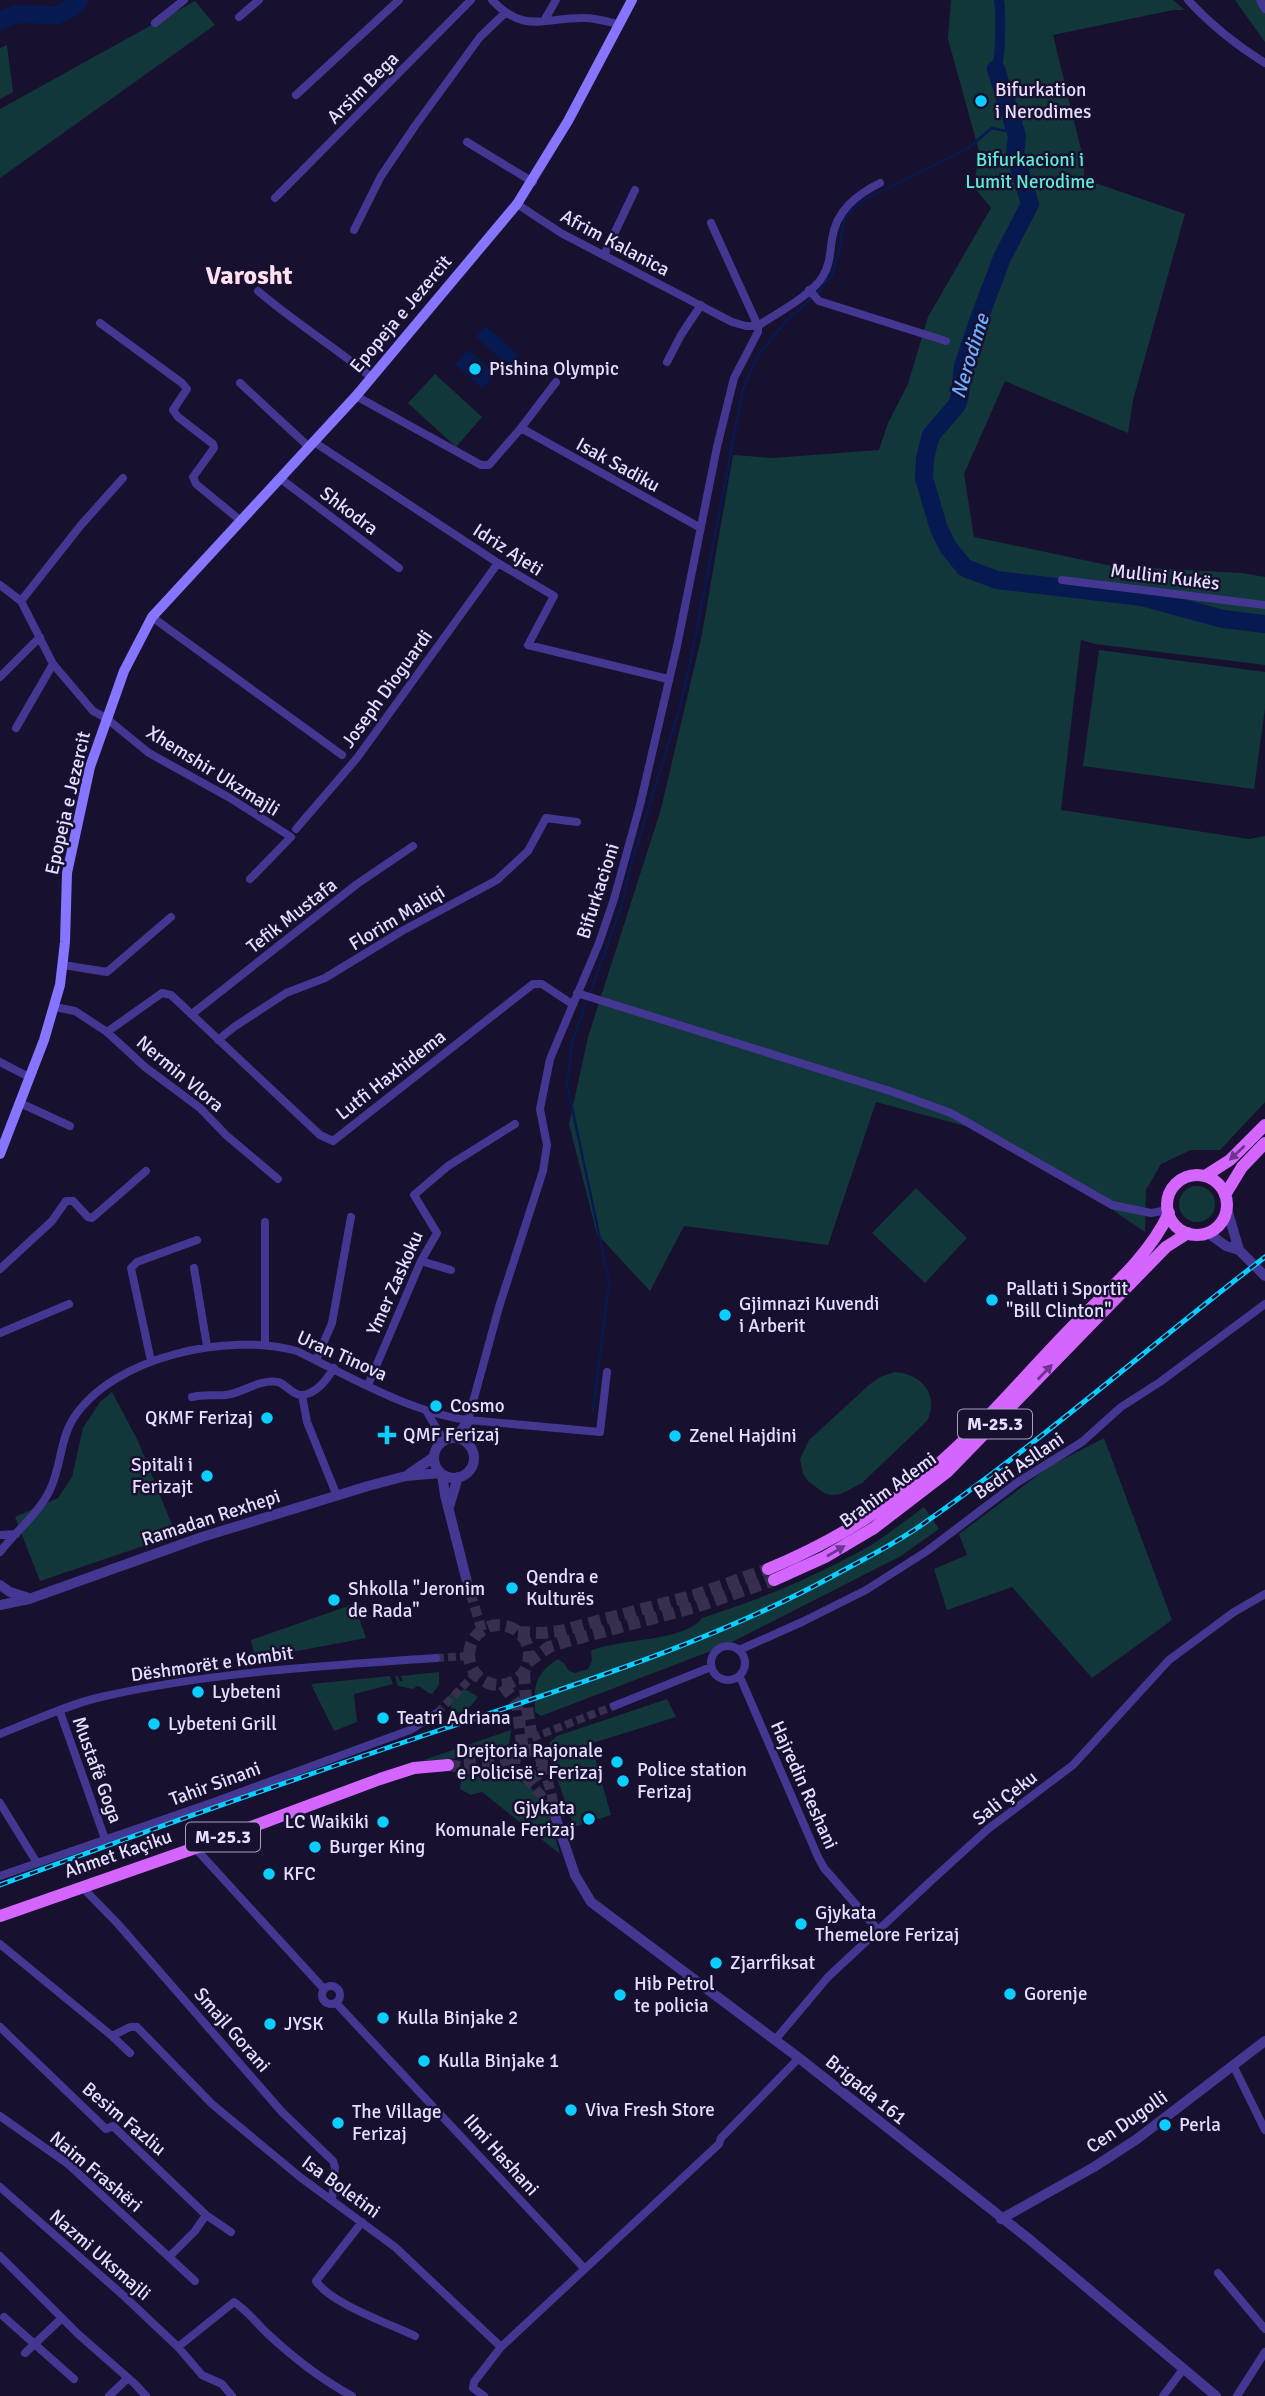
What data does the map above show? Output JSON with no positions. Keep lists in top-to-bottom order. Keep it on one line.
{"streets":{"main road":["Epopeja e Jezercit","M-25.3","Brahim Ademi","Ahmet Kaçiku"],"street":["Arsim Bega","Afrim Kalanica","Isak Sadiku","Shkodra","Idriz Ajeti","Mullini Kukës","Joseph Dioguardi","Xhemshir Ukzmajli","Bifurkacioni","Tefik Mustafa","Florim Maliqi","Nermin Vlora","Lutfi Haxhidema","Ymer Zaskoku","Uran Tinova","Bedri Asllani","Ramadan Rexhepi","Dëshmorët e Kombit","Mustafë Goga","Tahir Sinani","Hajredin Reshani","Sali Çeku","Smajl Gorani","Brigada 161","Besim Fazliu","Cen Dugolli","Ilmi Hashani","Naim Frashëri","Isa Boletini","Nazmi Uksmajli"]},"crossings":[["Afrim Kalanica","Epopeja e Jezercit"],["Afrim Kalanica","Bifurkacioni"],["Epopeja e Jezercit","Shkodra"],["Epopeja e Jezercit","Idriz Ajeti"],["Epopeja e Jezercit","Xhemshir Ukzmajli"],["Epopeja e Jezercit","Nermin Vlora"],["Isak Sadiku","Bifurkacioni"],["Idriz Ajeti","Joseph Dioguardi"],["Idriz Ajeti","Bifurkacioni"],["Bifurkacioni","Lutfi Haxhidema"],["Tefik Mustafa","Lutfi Haxhidema"],["Florim Maliqi","Lutfi Haxhidema"],["Nermin Vlora","Lutfi Haxhidema"],["Ymer Zaskoku","Uran Tinova"],["Bedri Asllani","Hajredin Reshani"],["Dëshmorët e Kombit","Mustafë Goga"],["Mustafë Goga","Tahir Sinani"],["Hajredin Reshani","Sali Çeku"],["Sali Çeku","Brigada 161"],["Ahmet Kaçiku","Smajl Gorani"],["Ahmet Kaçiku","Ilmi Hashani"],["Smajl Gorani","Isa Boletini"],["Brigada 161","Cen Dugolli"]],"districts":["Varosht"],"water":["Nerodime"],"parks":["Bifurkacioni i Lumit Nerodime"],"places":{"other":["Bifurkation i Nerodimes","Pishina Olympic","Pallati i Sportit \"Bill Clinton\"","Gjimnazi Kuvendi i Arberit","Cosmo","QKMF Ferizaj","Zenel Hajdini","Spitali i Ferizajt","Qendra e Kulturës","Shkolla \"Jeronim de Rada\"","Lybeteni","Teatri Adriana","Lybeteni Grill","Drejtoria Rajonale e Policisë - Ferizaj","Police station Ferizaj","Gjykata Komunale Ferizaj","LC Waikiki","Burger King","KFC","Gjykata Themelore Ferizaj","Zjarrfiksat","Gorenje","Hib Petrol te policia","Kulla Binjake 2","JYSK","Kulla Binjake 1","Viva Fresh Store","The Village Ferizaj","Perla"],"health":["QMF Ferizaj"]}}
